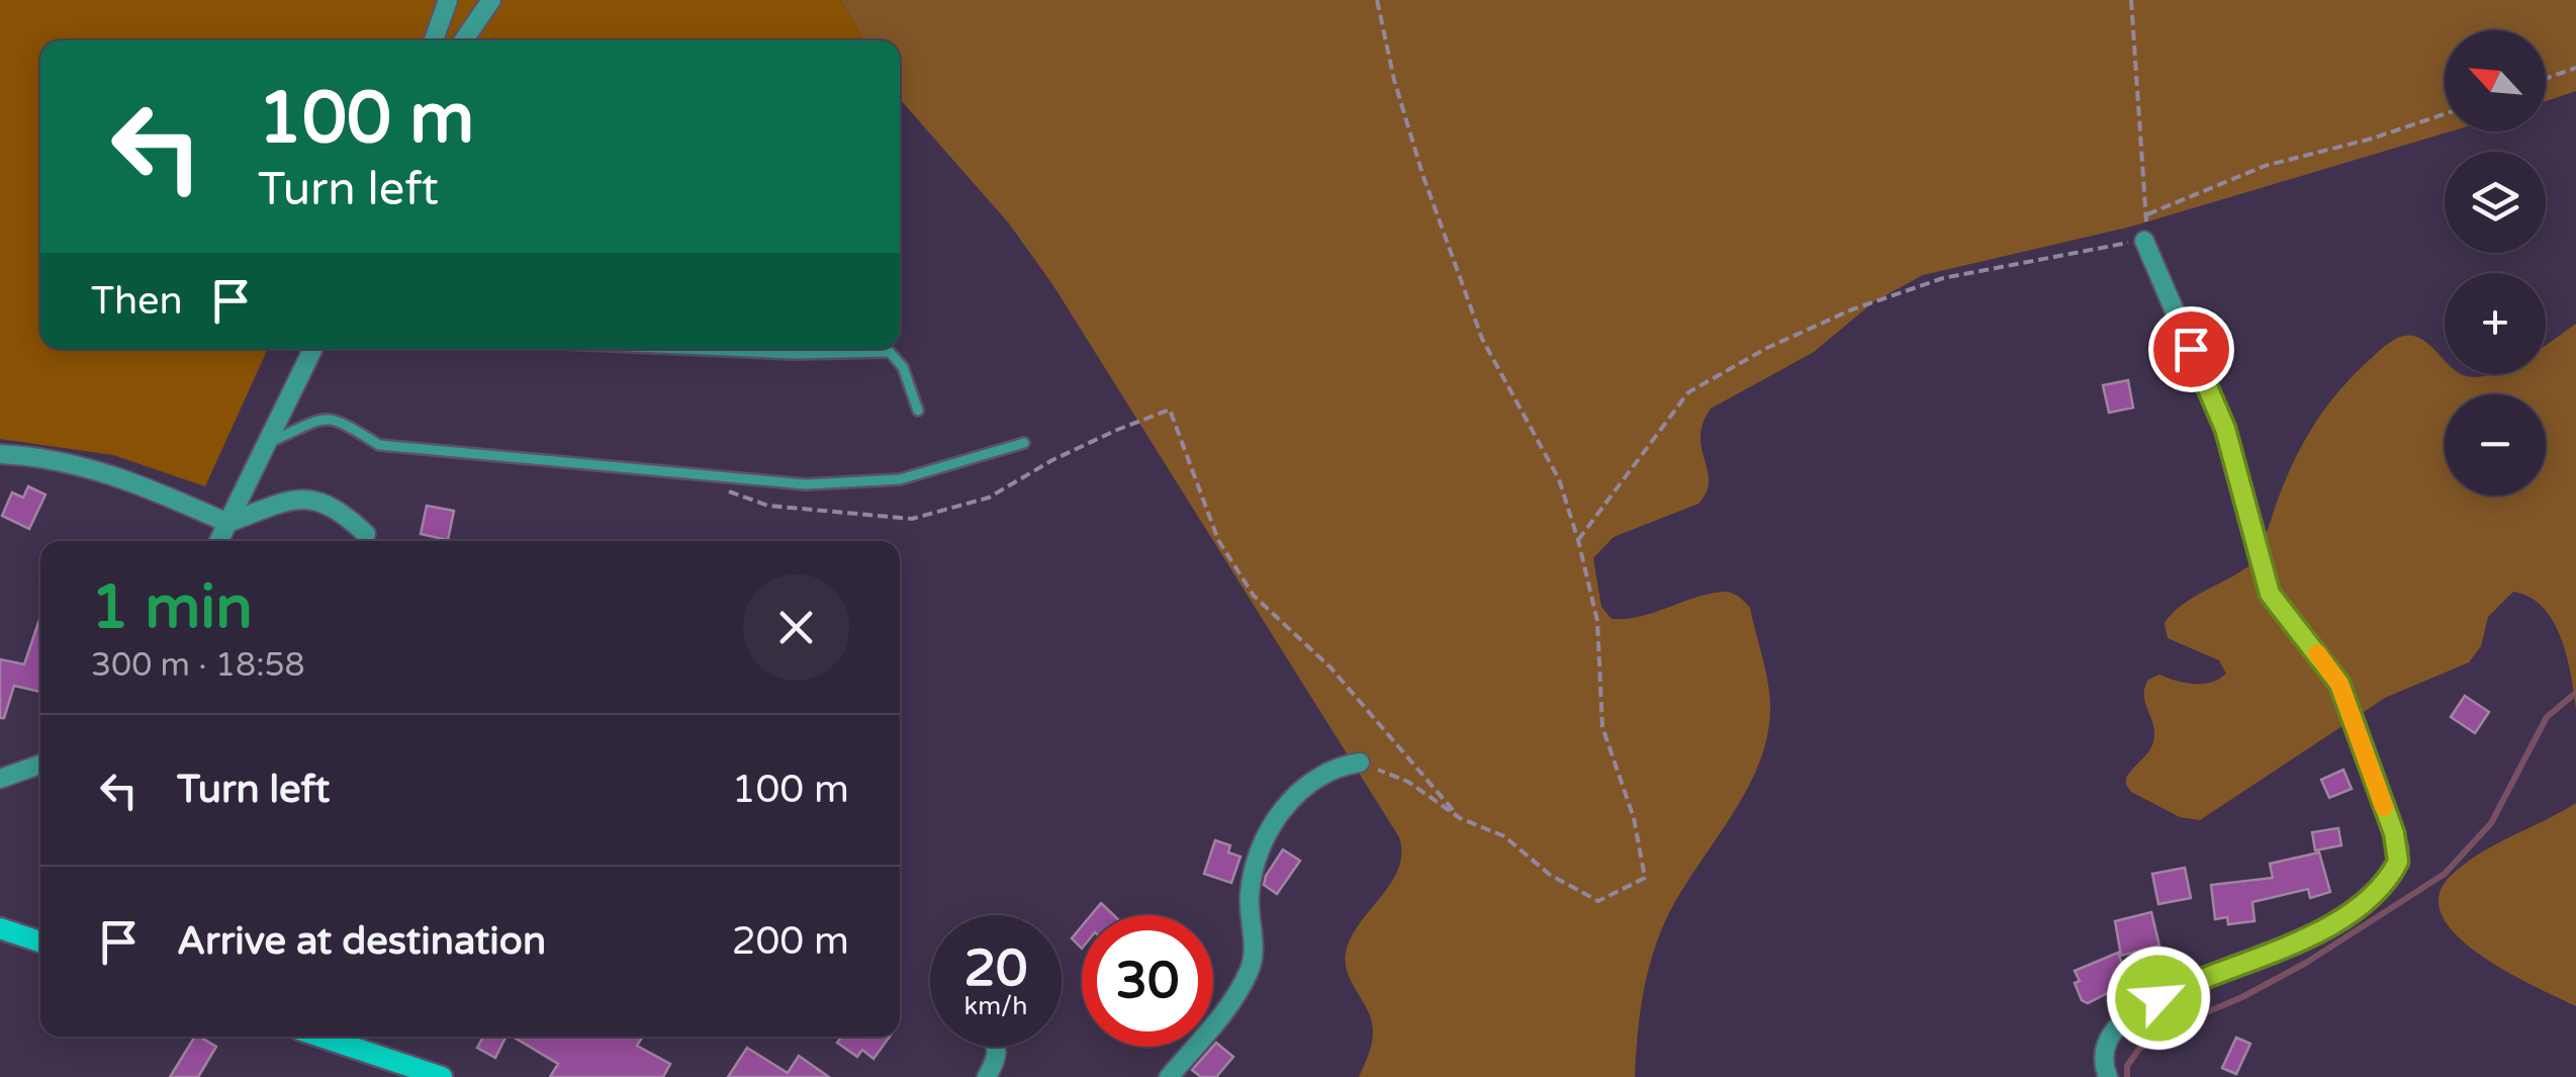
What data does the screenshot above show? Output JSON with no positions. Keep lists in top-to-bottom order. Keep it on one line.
{"north":"top left","page":{"map_buttons":["+","−"],"turn":["100 m","Turn left"],"then":"Then","heading":["1 min","300 m · 18:58"],"list":[{"name":"Turn left","value":"100 m"},{"name":"Arrive at destination","value":"200 m"}],"speed":"20 km/h","limit":"30"}}
